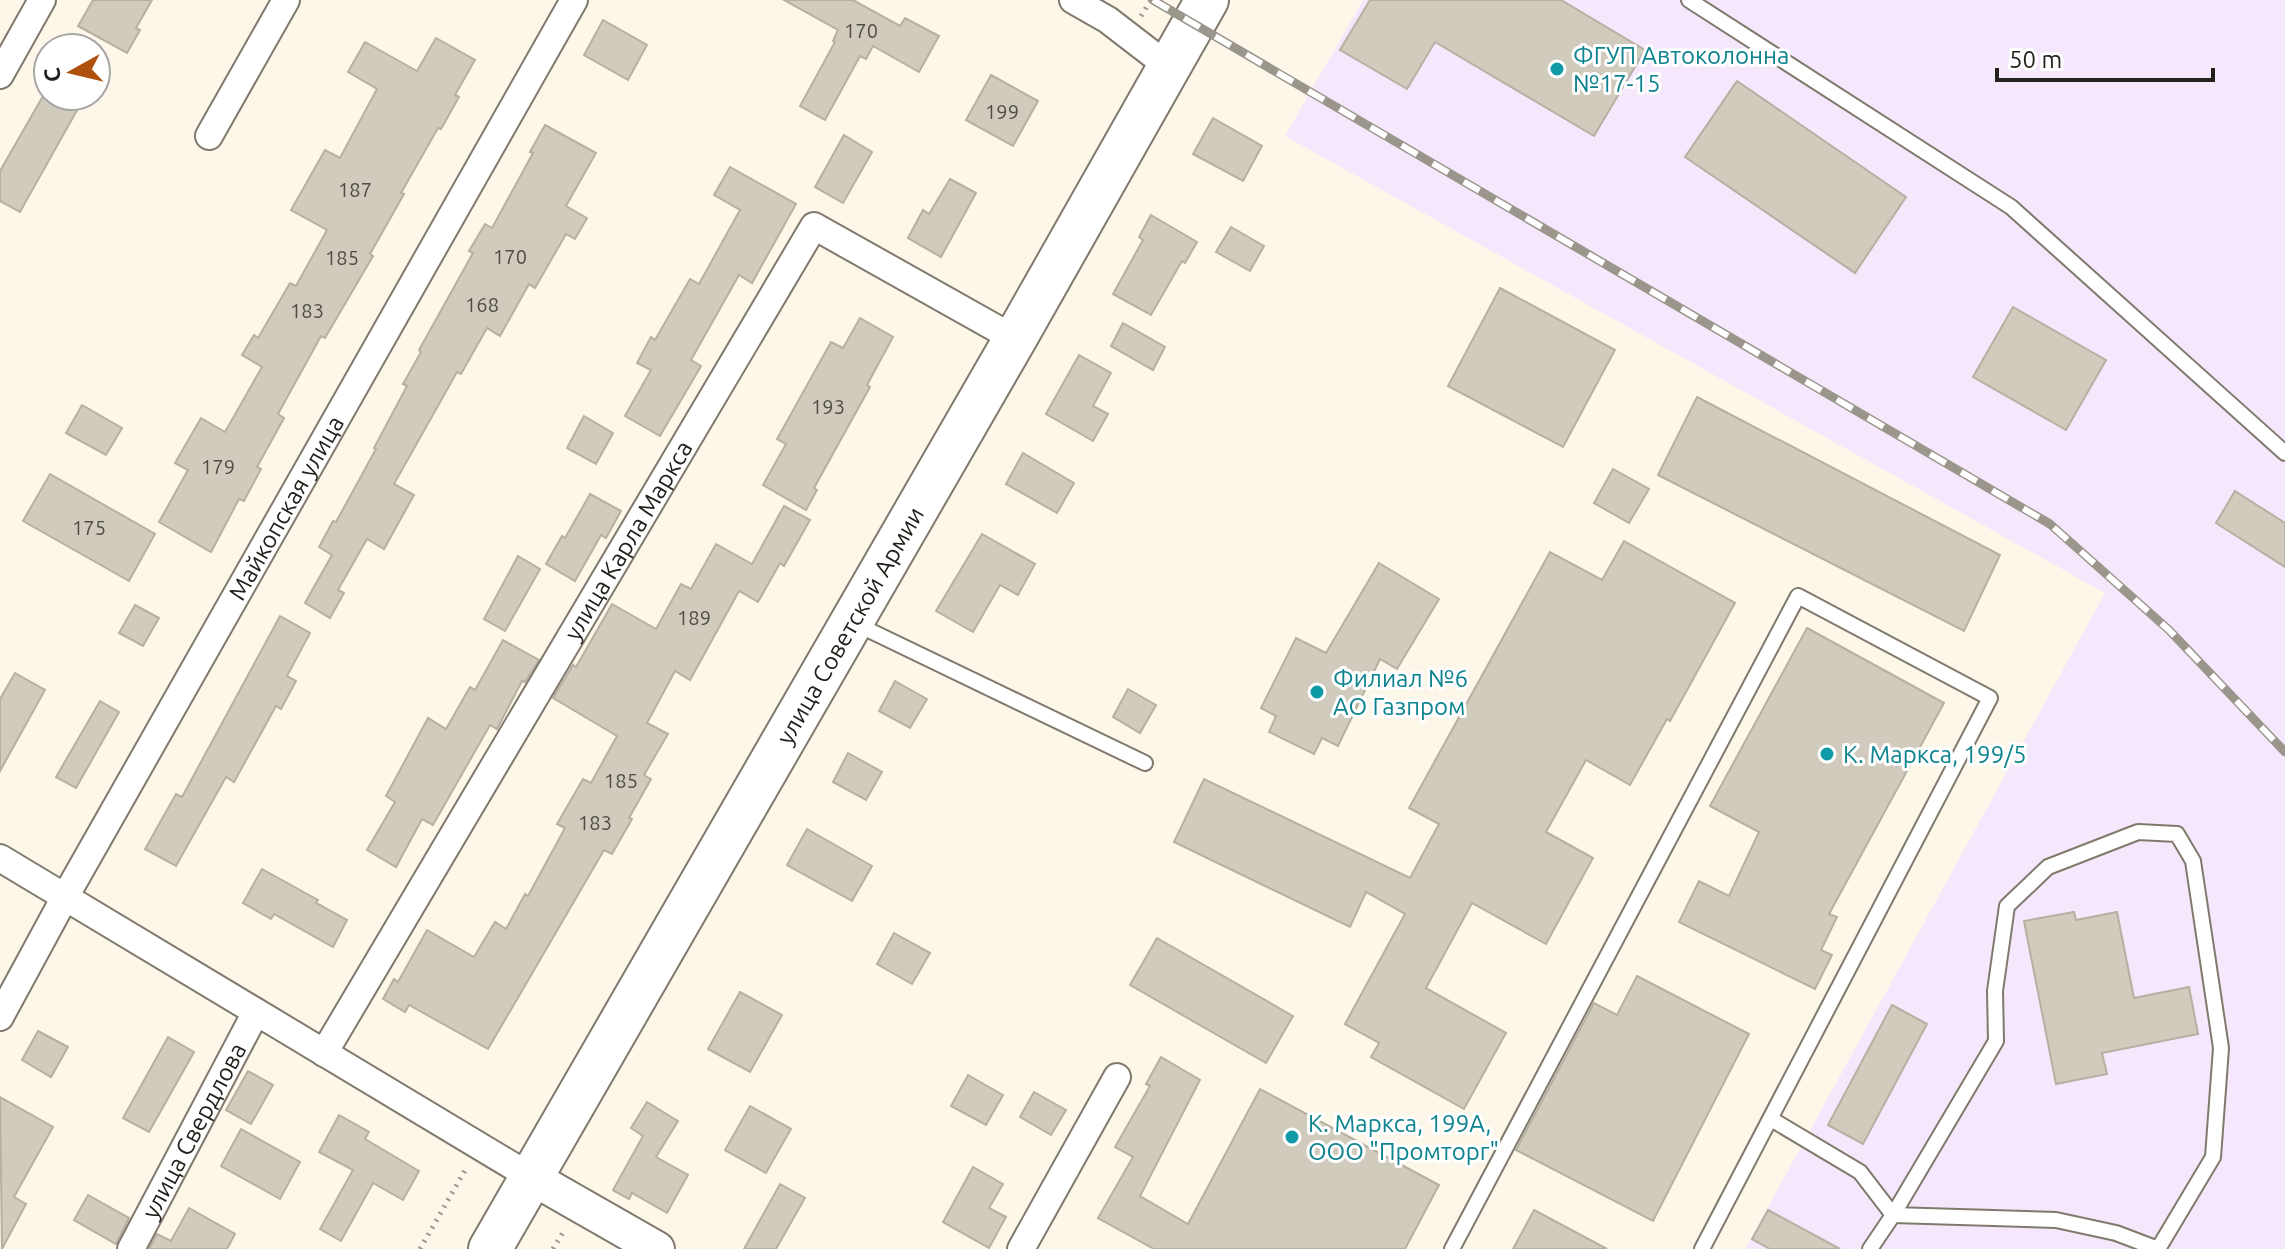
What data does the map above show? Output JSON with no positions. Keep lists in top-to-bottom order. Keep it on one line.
{"streets":{"main road":["улица Советской Армии"],"street":["Майкопская улица","улица Карла Маркса","улица Свердлова"]},"crossings":[["улица Карла Маркса","улица Советской Армии"]],"places":["ФГУП Автоколонна №17-15","Филиал №6 АО Газпром","К. Маркса, 199/5","К. Маркса, 199А, ООО \"Промторг\""],"house_numbers":["170","199","187","170","185","168","183","193","179","175","189","185","183"],"scale_bar":"50 m","north":"left"}
